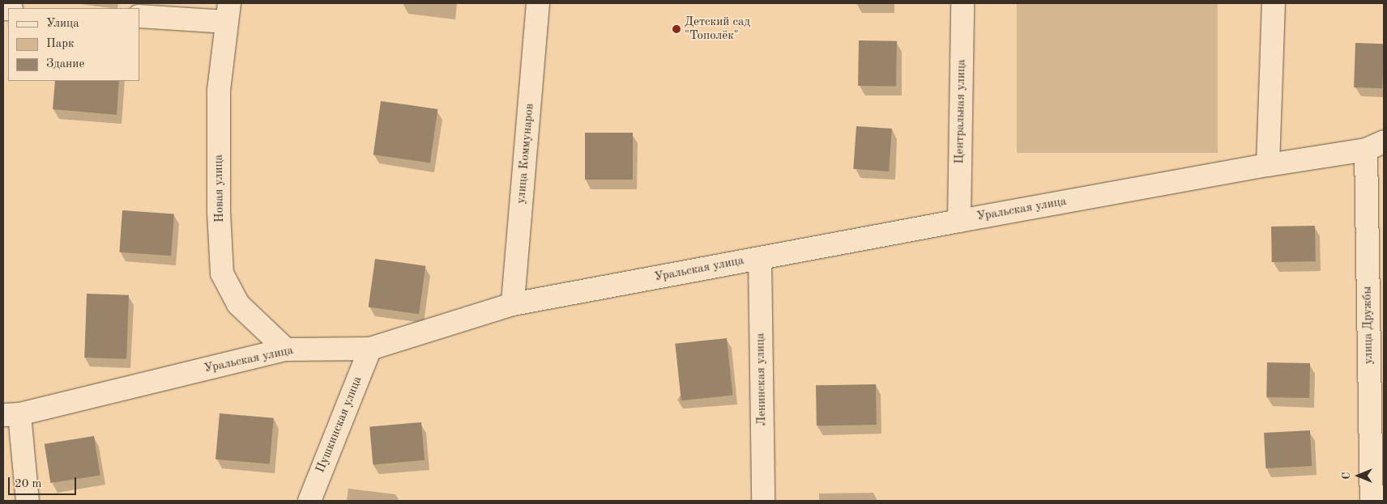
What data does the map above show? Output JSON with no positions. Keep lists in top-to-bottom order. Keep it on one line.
{"streets":{"street":["Центральная улица","улица Коммунаров","Новая улица","Уральская улица","улица Дружбы","Ленинская улица","Пушкинская улица"]},"crossings":[["Центральная улица","Уральская улица"],["улица Коммунаров","Уральская улица"],["Новая улица","Уральская улица"],["Уральская улица","улица Дружбы"],["Уральская улица","Ленинская улица"],["Уральская улица","Пушкинская улица"]],"places":["Детский сад \"Тополёк\""],"legend":["Улица","Парк","Здание"],"scale_bar":"20 m","north":"left"}
